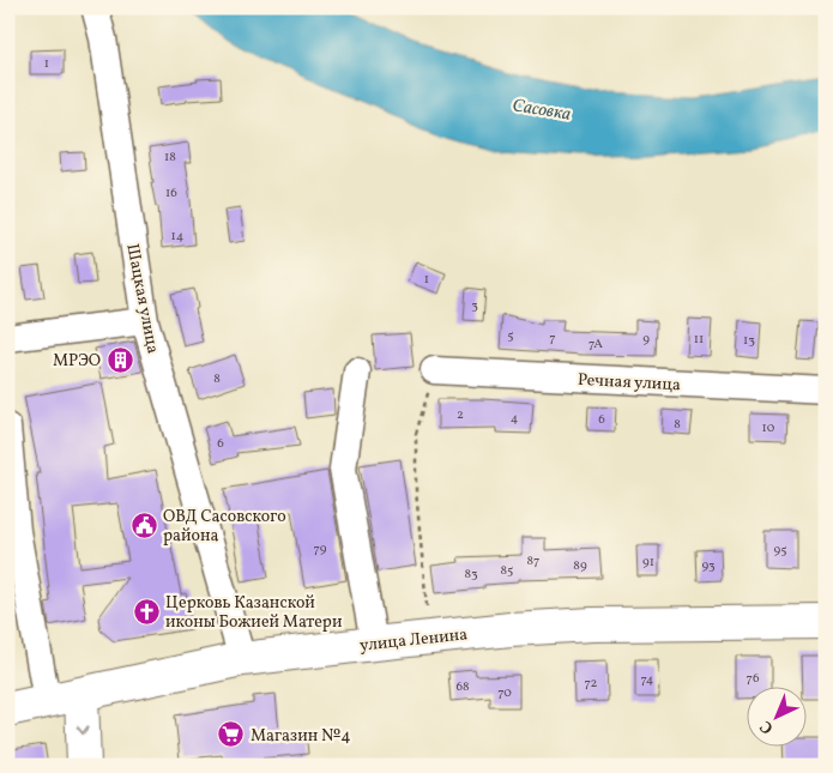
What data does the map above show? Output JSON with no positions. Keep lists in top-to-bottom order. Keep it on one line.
{"streets":{"main road":["улица Ленина"],"street":["Шацкая улица","Речная улица"]},"crossings":[["Шацкая улица","улица Ленина"]],"water":["Сасовка"],"places":{"building":["МРЭО"],"public building":["ОВД Сасовского района"],"church":["Церковь Казанской иконы Божией Матери"],"supermarket":["Магазин №4"]},"house_numbers":["1","18","16","14","1","3","5","7","9","11","13","7А","8","2","4","6","8","10","6","79","95","87","91","89","93","85","83","76","74","72","68","70"],"north":"bottom left"}
